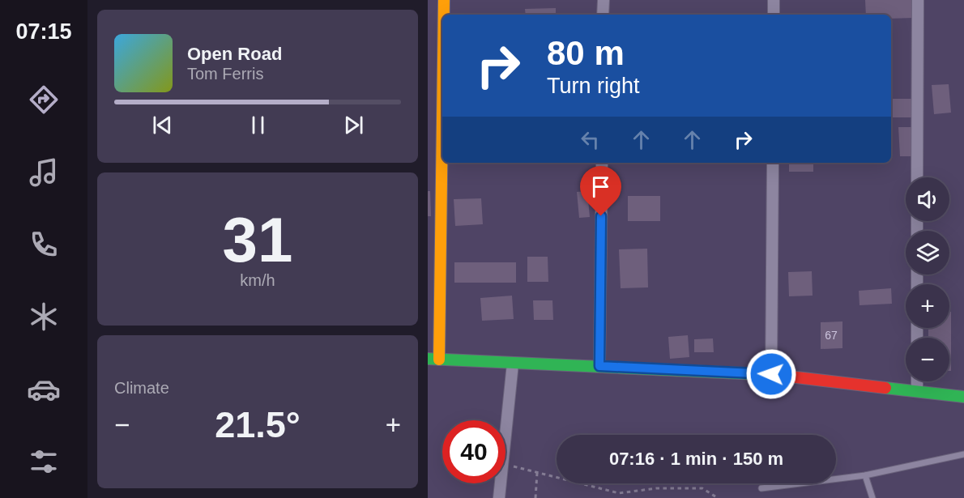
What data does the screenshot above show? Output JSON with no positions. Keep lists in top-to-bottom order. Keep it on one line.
{"house_numbers":["67"],"page":{"tabs":"07:15","turn":["80 m","Turn right"],"song":["Open Road","Tom Ferris"],"tile":[["31","km/h"],"Climate"],"map_buttons":["+","−"],"heat":["−","21.5°","+"],"limit":"40","trip":"07:16 · 1 min · 150 m"}}
